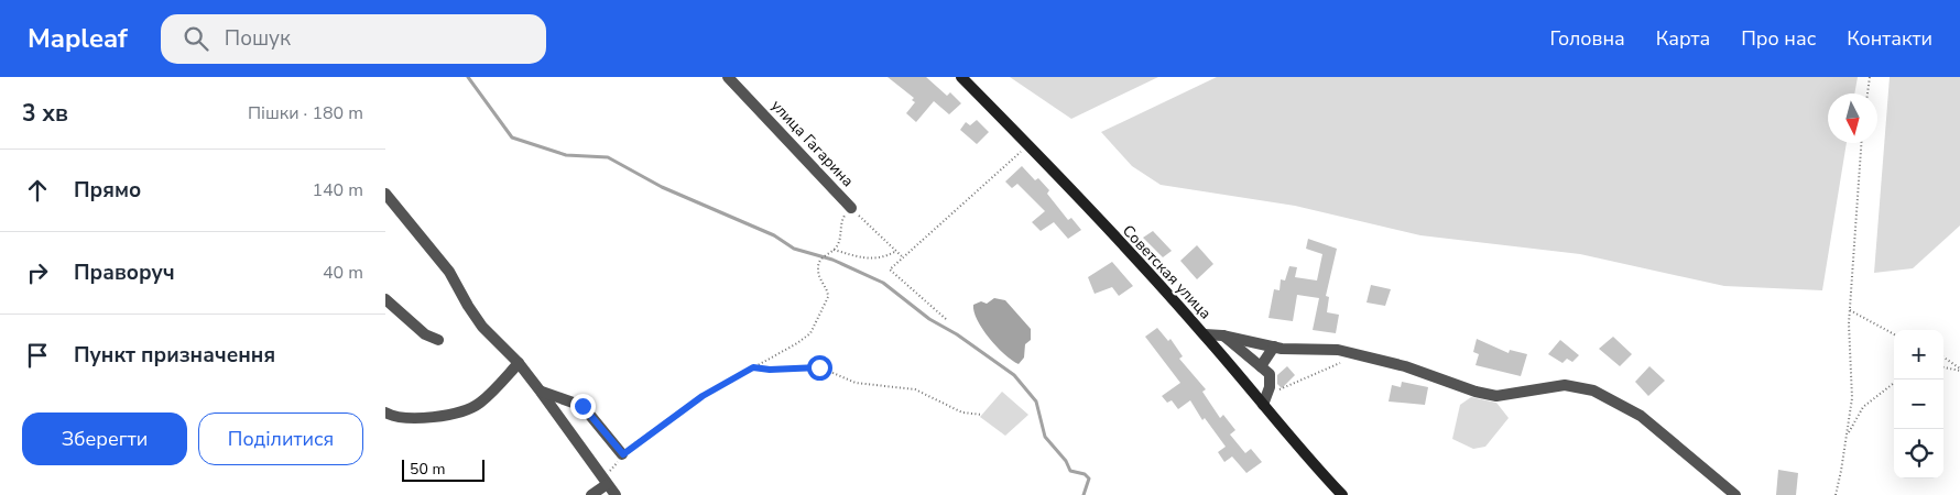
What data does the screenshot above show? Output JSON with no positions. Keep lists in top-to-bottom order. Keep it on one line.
{"streets":{"main road":["Советская улица"],"street":["улица Гагарина"]},"scale_bar":"50 m","north":"bottom","page":{"header":"Mapleaf","search":"Пошук","nav":["Головна","Карта","Про нас","Контакти"],"heading":["3 хв","Пішки · 180 m"],"list":[["Прямо","140 m"],["Праворуч","40 m"],"Пункт призначення"],"map_buttons":["+","−"],"buttons":["Зберегти","Поділитися"],"scale":"50 m"}}
